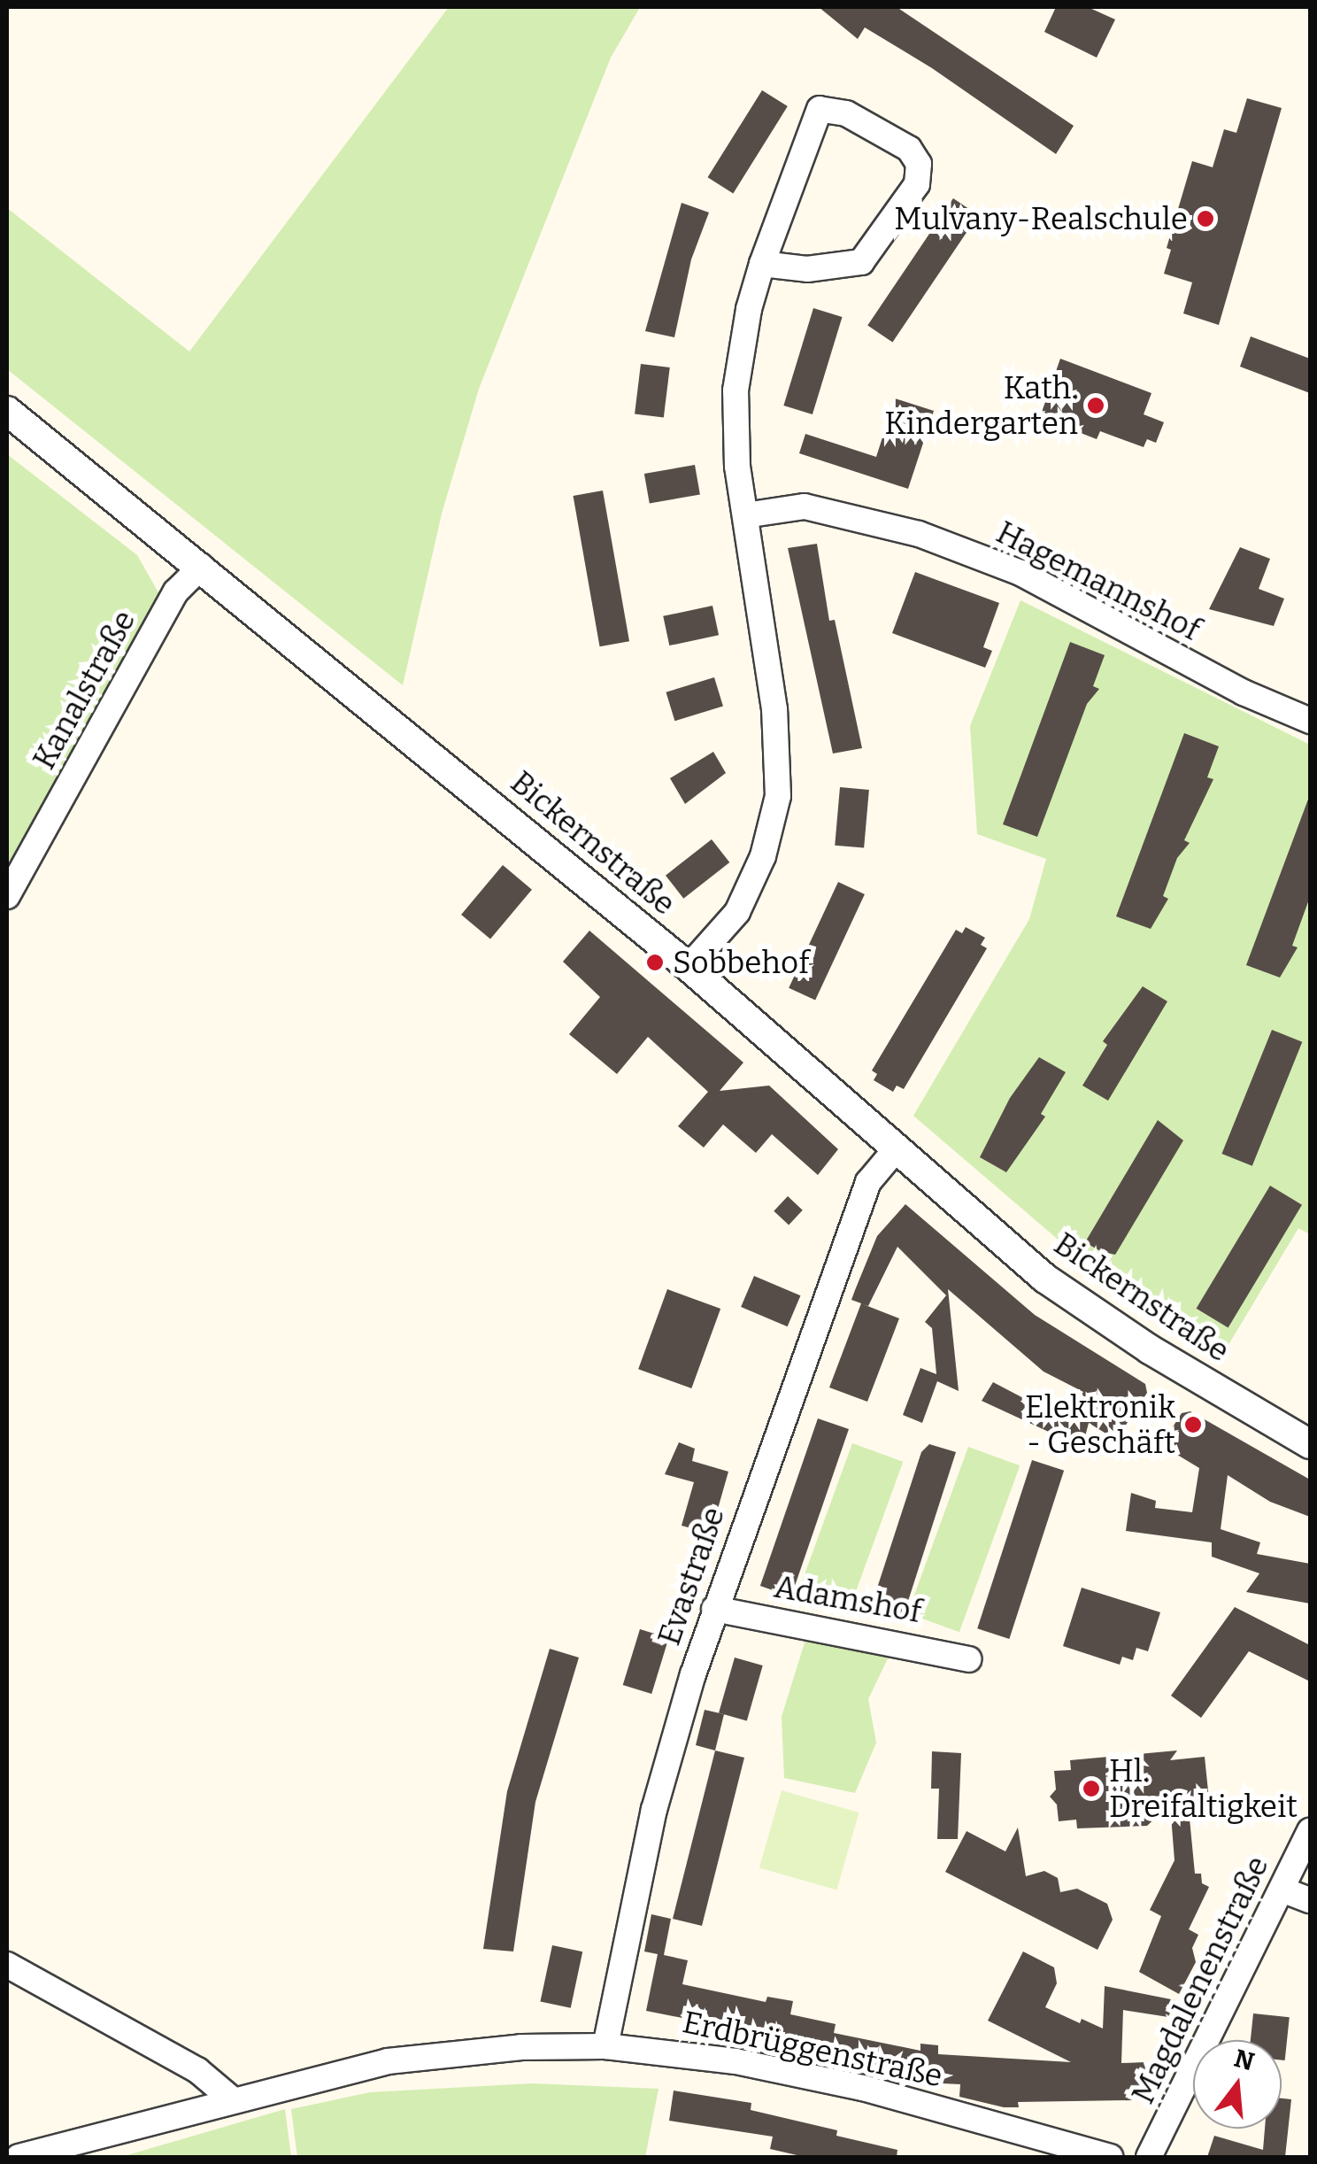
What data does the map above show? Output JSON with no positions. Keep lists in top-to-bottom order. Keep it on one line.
{"streets":{"street":["Hagemannshof","Kanalstraße","Bickernstraße","Evastraße","Adamshof","Magdalenenstraße","Erdbrüggenstraße"]},"crossings":[["Kanalstraße","Bickernstraße"],["Bickernstraße","Evastraße"],["Evastraße","Adamshof"],["Evastraße","Erdbrüggenstraße"]],"places":["Mulvany-Realschule","Kath. Kindergarten","Sobbehof","Elektronik - Geschäft","Hl. Dreifaltigkeit"],"north":"top"}
